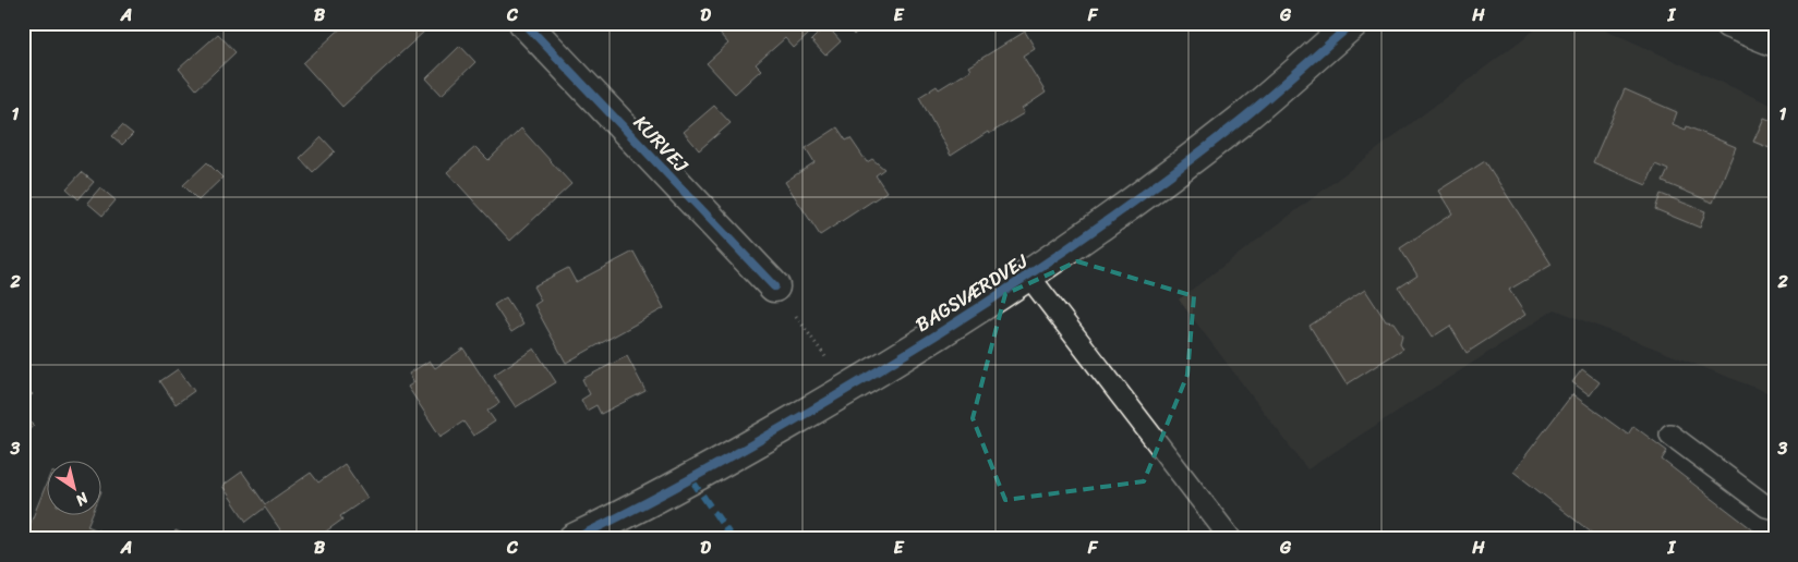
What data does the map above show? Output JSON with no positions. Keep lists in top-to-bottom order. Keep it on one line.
{"streets":{"main road":["KURVEJ","BAGSVÆRDVEJ"]},"north":"bottom right","grid":{"columns":["A","B","C","D","E","F","G","H","I"],"rows":["1","2","3"]}}
